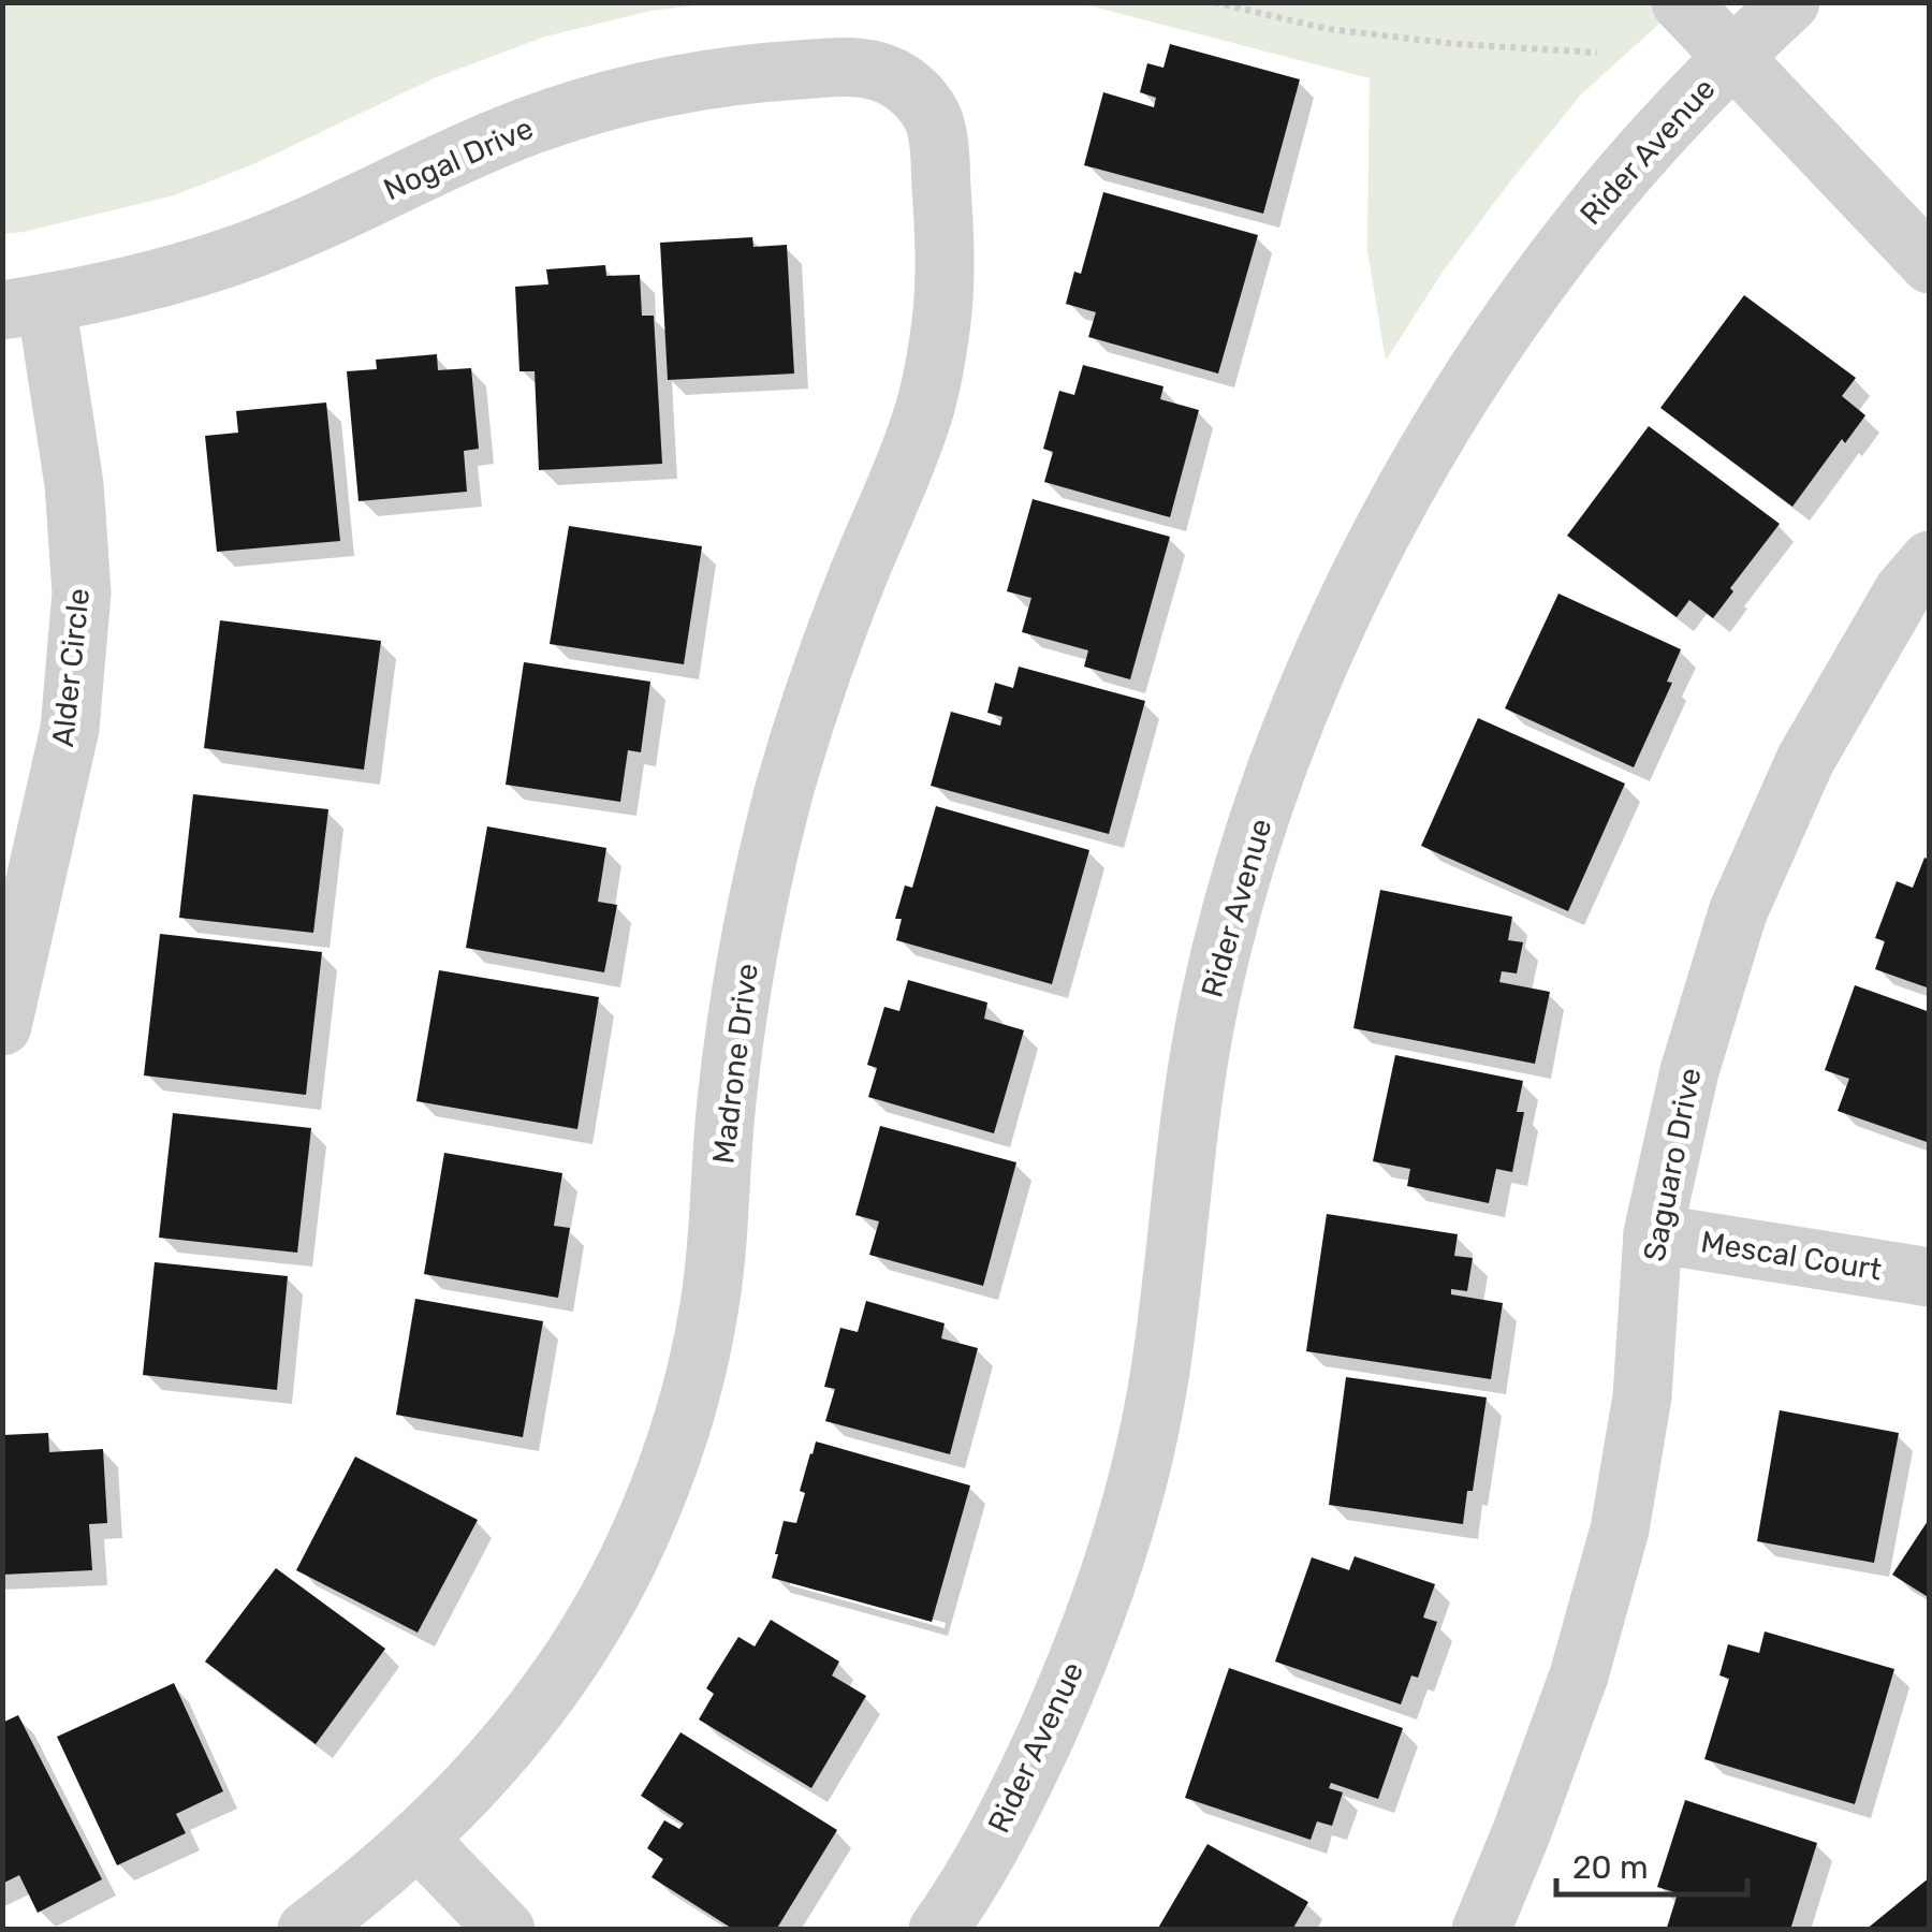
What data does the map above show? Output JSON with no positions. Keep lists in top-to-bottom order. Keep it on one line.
{"streets":{"street":["Rider Avenue","Nogal Drive","Alder Circle","Madrone Drive","Saguaro Drive","Mescal Court"]},"crossings":[["Nogal Drive","Alder Circle"],["Nogal Drive","Madrone Drive"],["Saguaro Drive","Mescal Court"]],"scale_bar":"20 m"}
